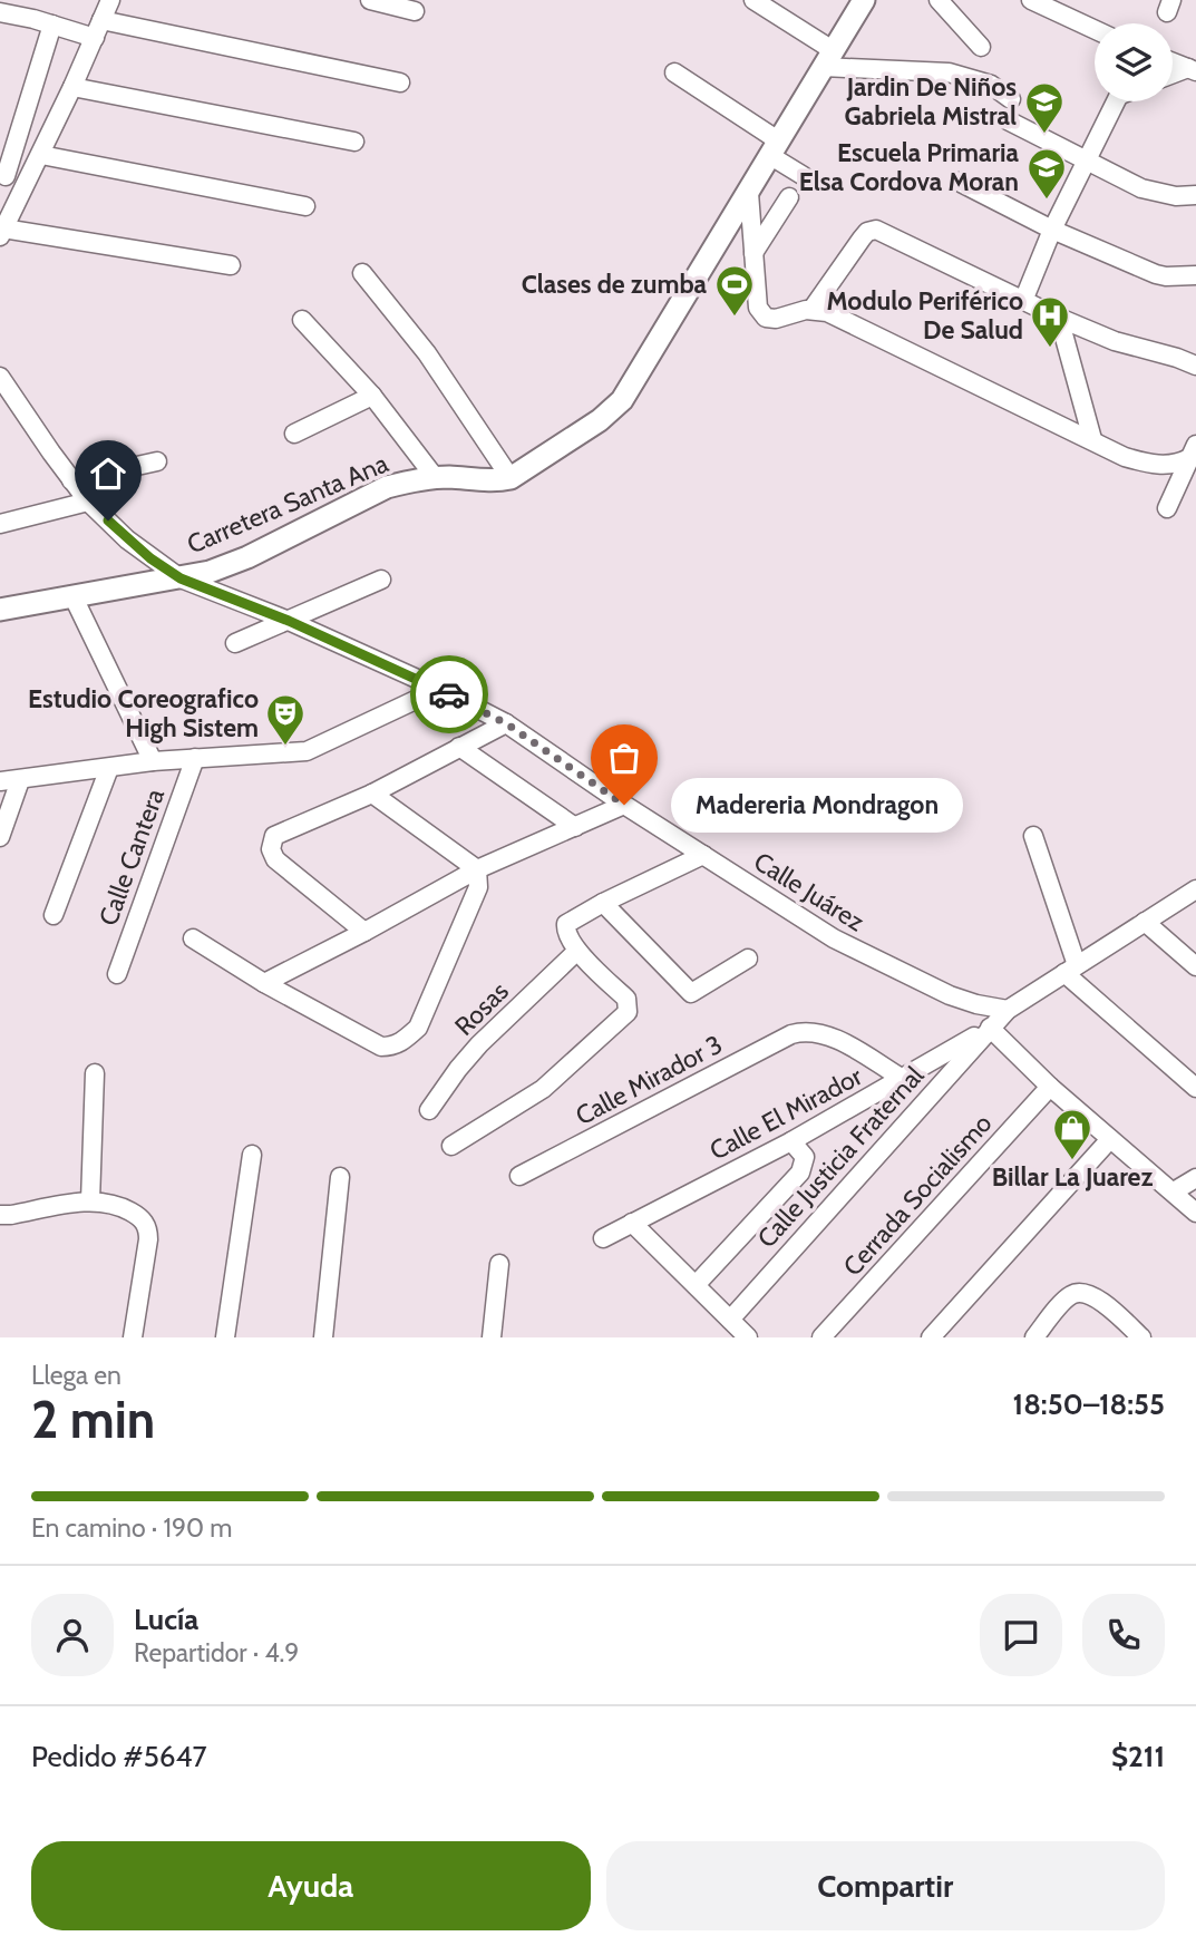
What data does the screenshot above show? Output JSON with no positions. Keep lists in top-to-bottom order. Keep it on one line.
{"streets":{"main road":["Carretera Santa Ana"],"street":["Calle Cantera","Calle Juárez","Rosas","Calle Mirador 3","Calle El Mirador","Calle Justicia Fraternal","Cerrada Socialismo"]},"crossings":[["Carretera Santa Ana","Calle Cantera"],["Carretera Santa Ana","Calle Juárez"],["Calle Mirador 3","Calle El Mirador"],["Calle El Mirador","Calle Justicia Fraternal"]],"places":{"school or university":["Jardin De Niños Gabriela Mistral","Escuela Primaria Elsa Cordova Moran"],"sports":["Clases de zumba"],"hospital":["Modulo Periférico De Salud"],"theatre":["Estudio Coreografico High Sistem"],"other":["Madereria Mondragon"],"shop":["Billar La Juarez"]},"page":{"bubble":"Madereria Mondragon","heading":["2 min","Llega en","18:50–18:55"],"panel":["Lucía","Repartidor · 4.9","Pedido #5647","$211"],"bar":"En camino · 190 m","buttons":["Ayuda","Compartir"]}}
